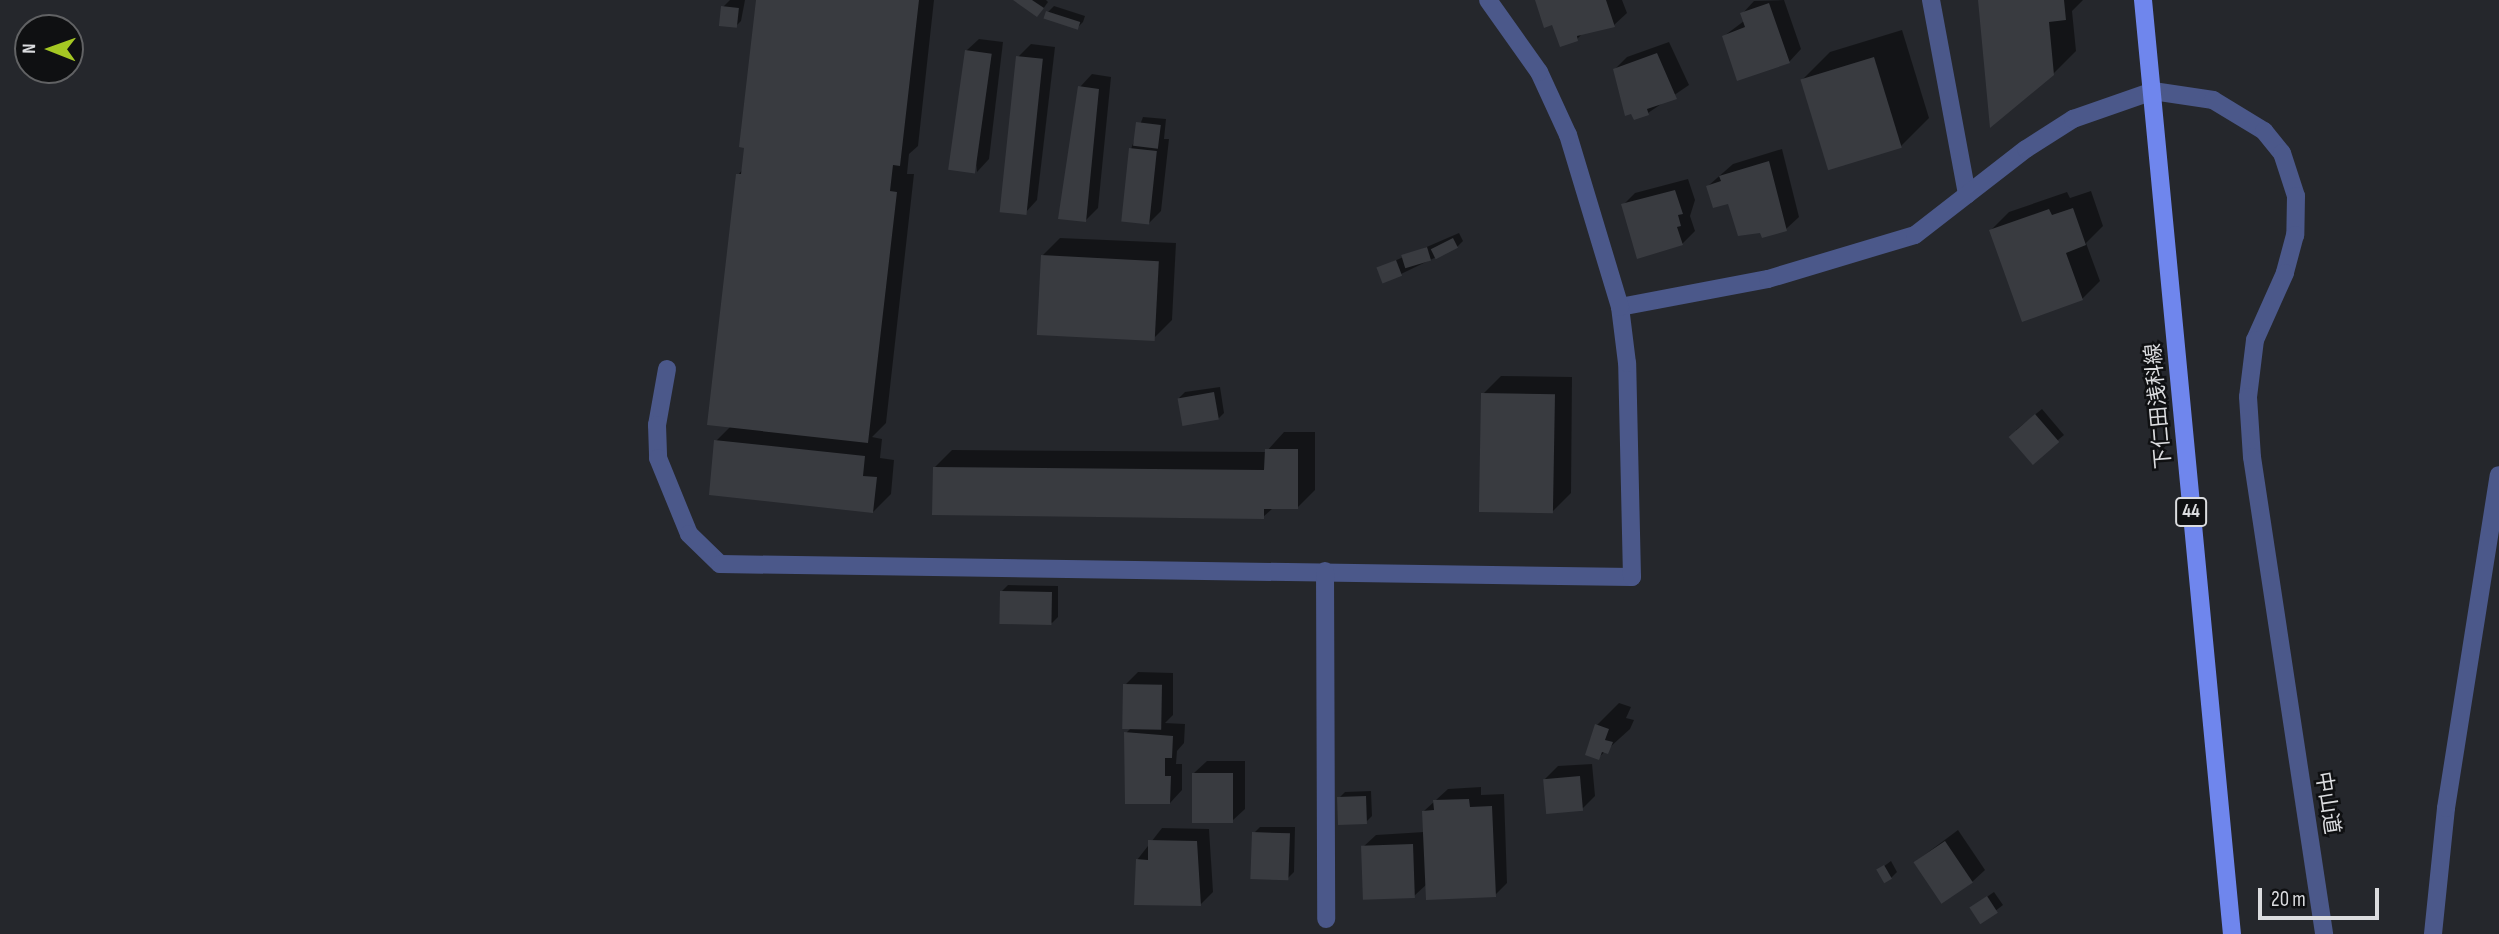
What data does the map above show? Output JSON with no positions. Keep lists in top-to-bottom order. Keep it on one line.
{"streets":{"main road":["下仁田浅科線","44"],"street":["中山道"]},"crossings":[["下仁田浅科線","中山道"]],"scale_bar":"20 m","north":"left"}
